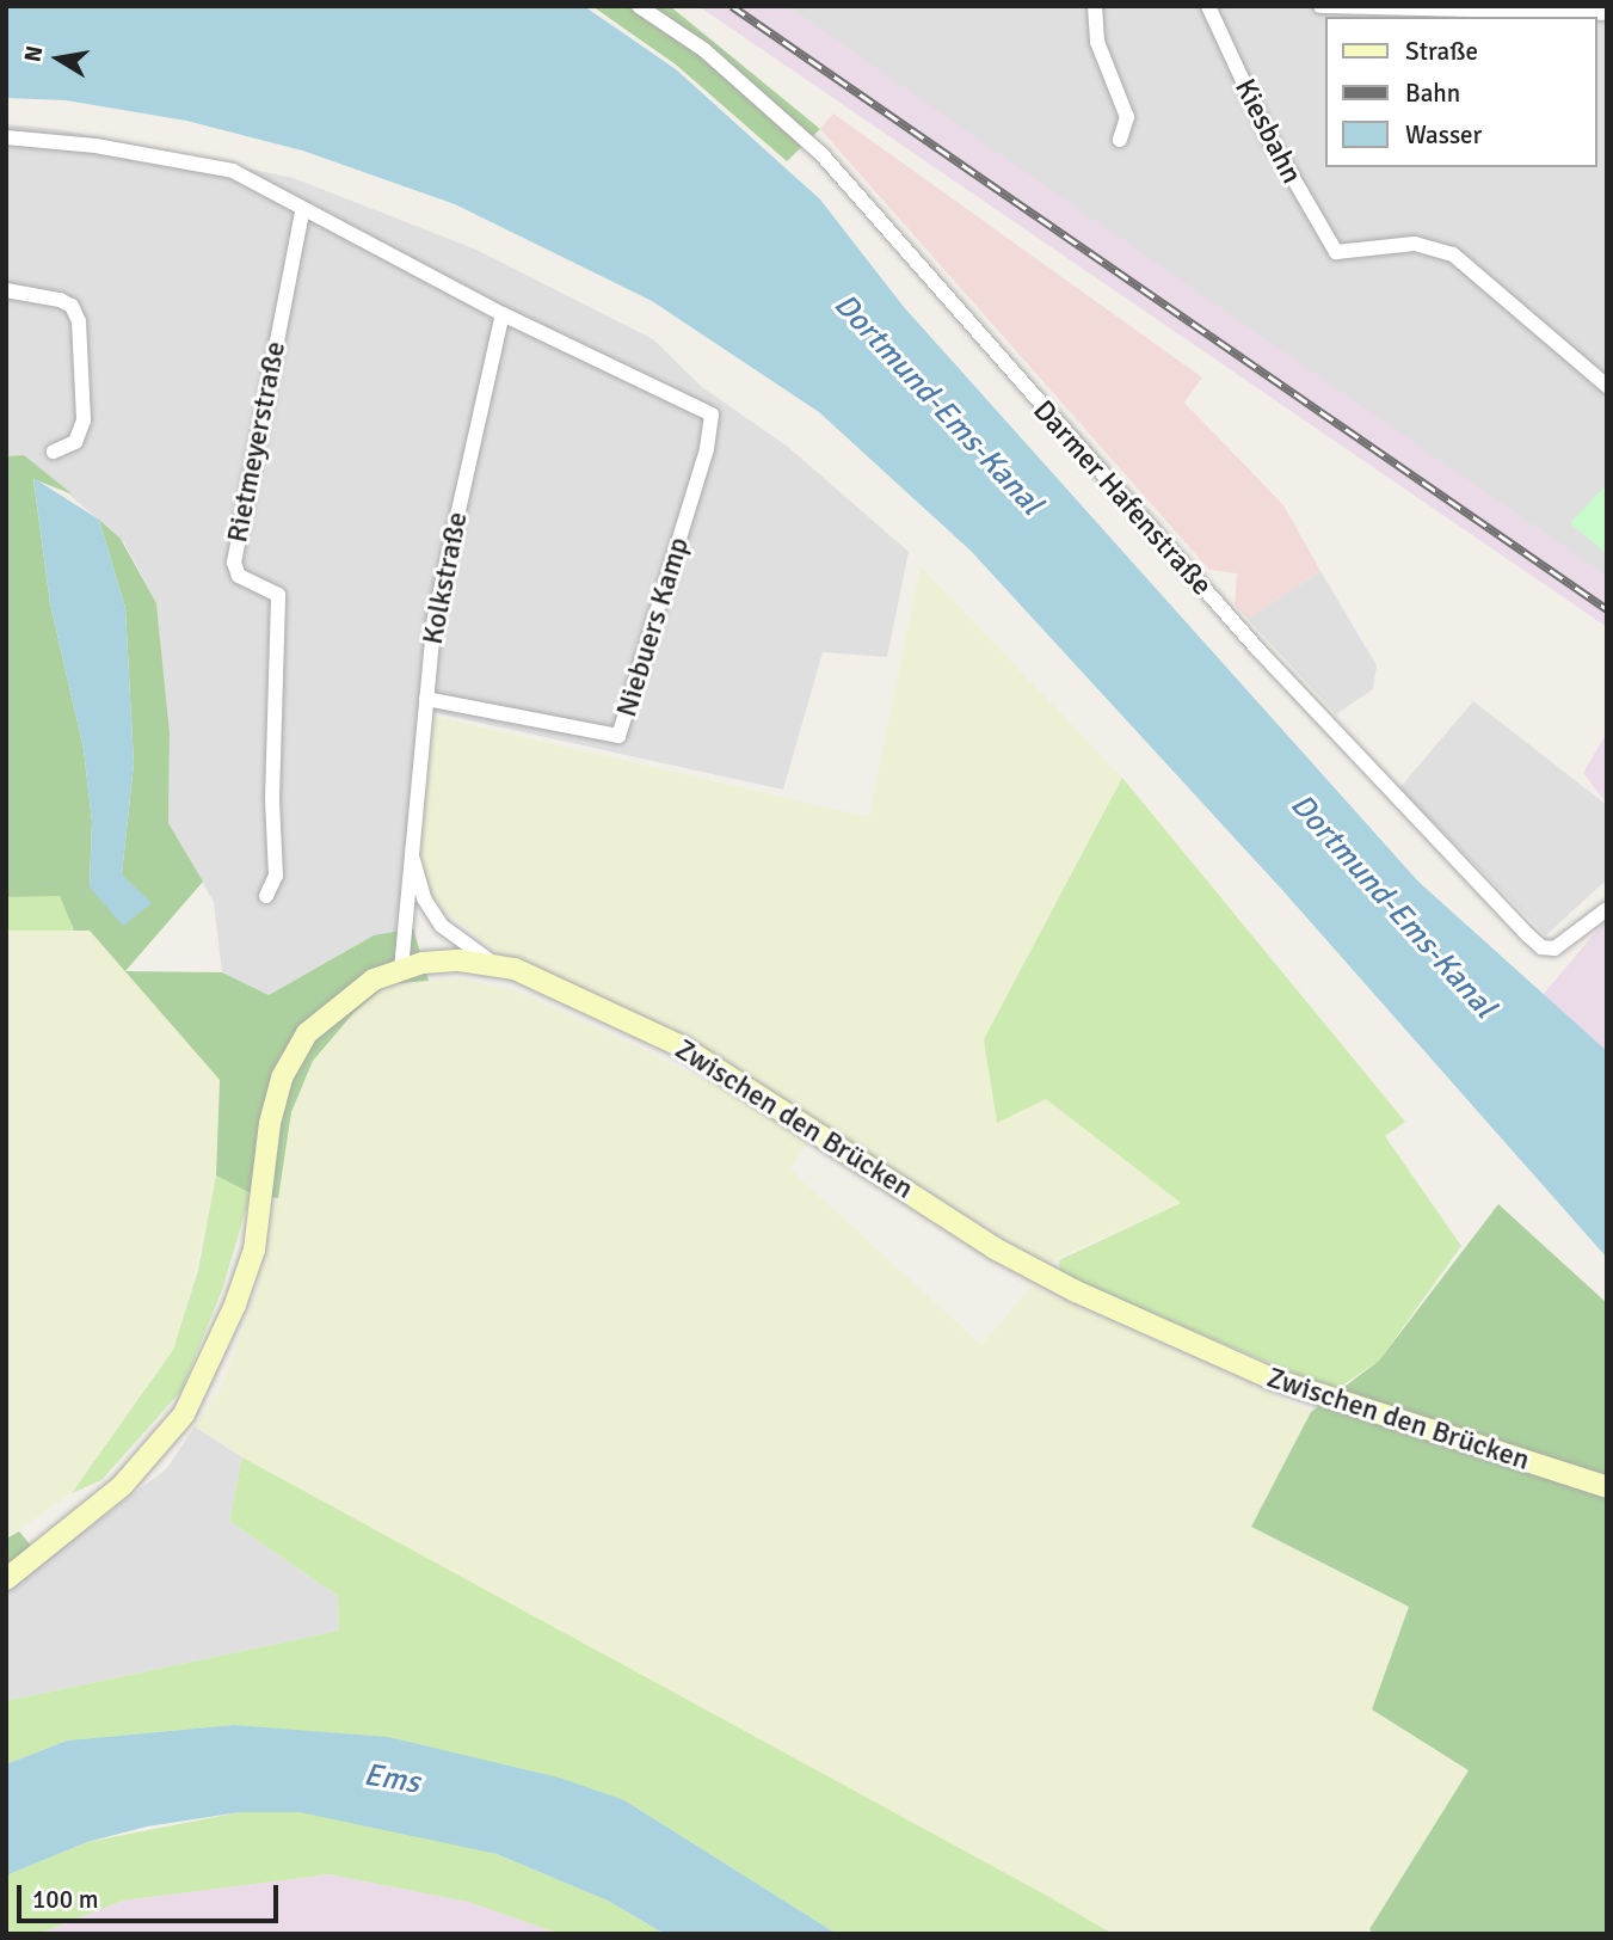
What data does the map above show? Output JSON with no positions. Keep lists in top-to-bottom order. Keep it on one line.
{"streets":{"street":["Kiesbahn","Rietmeyerstraße","Darmer Hafenstraße","Kolkstraße","Niebuers Kamp","Zwischen den Brücken"]},"crossings":[["Kolkstraße","Niebuers Kamp"],["Kolkstraße","Zwischen den Brücken"]],"water":["Dortmund-Ems-Kanal","Ems"],"legend":["Straße","Bahn","Wasser"],"scale_bar":"100 m","north":"left"}
